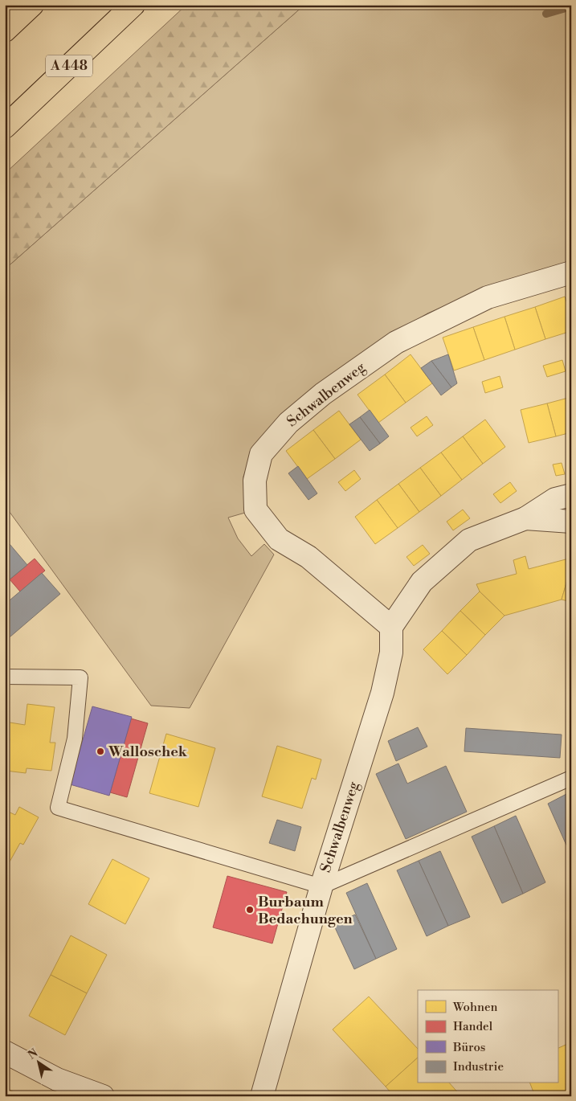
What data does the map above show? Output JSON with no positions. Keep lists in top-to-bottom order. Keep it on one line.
{"streets":{"highway":["A 448"],"street":["Schwalbenweg"]},"places":["Walloschek","Burbaum Bedachungen"],"legend":["Wohnen","Handel","Büros","Industrie"],"north":"top left"}
